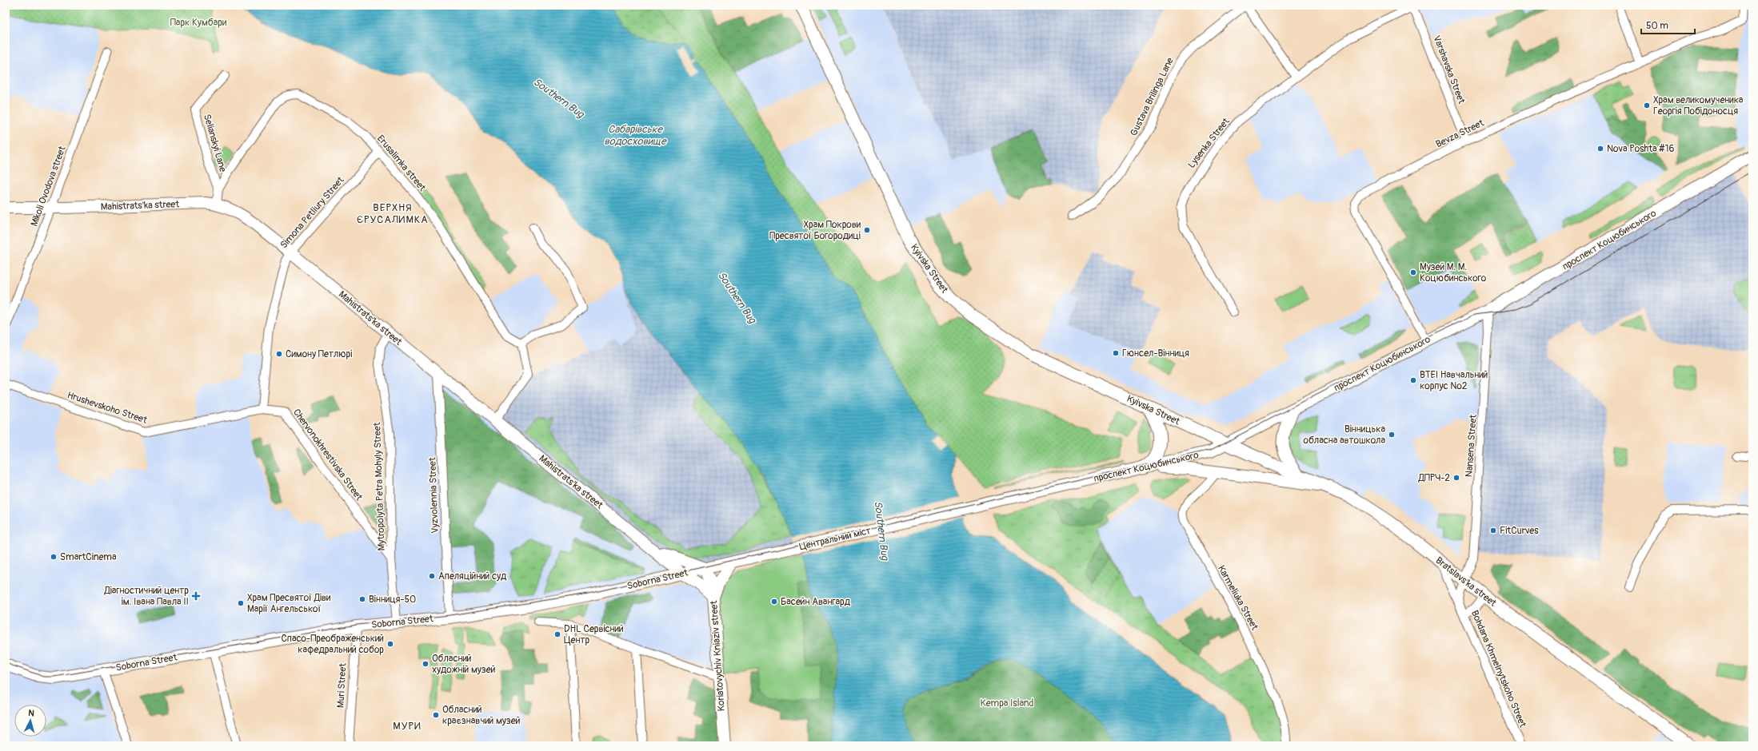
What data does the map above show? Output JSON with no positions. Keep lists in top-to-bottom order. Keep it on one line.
{"streets":{"main road":["Kyivska Street","Bratslavs'ka street"],"street":["Varshavska Street","Gustava Brilinga Lane","Bevza Street","Selianskyi Lane","Lysenka Street","Erusalimka street","Mikoli Ovodova street","Mahistrats'ka street","Simona Petliury Street","проспект Коцюбинського","Hrushevskoho Street","Nansena Street","Chervonokhrestivska Street","Mytropolyta Petra Mohyly Street","Vyzvolennia Street","Центральний міст","Soborna Street","Karmeliuka Street","Koriatovychiv Kniaziv street","Bohdana Khmelnytskoho Street","Muri Street"]},"crossings":[["Varshavska Street","Bevza Street"],["Varshavska Street","Lysenka Street"],["Bevza Street","проспект Коцюбинського"],["Selianskyi Lane","Erusalimka street"],["Erusalimka street","Mahistrats'ka street"],["Erusalimka street","Simona Petliury Street"],["Mikoli Ovodova street","Mahistrats'ka street"],["Mahistrats'ka street","Simona Petliury Street"],["Mahistrats'ka street","Mytropolyta Petra Mohyly Street"],["Mahistrats'ka street","Vyzvolennia Street"],["Mahistrats'ka street","Soborna Street"],["Mahistrats'ka street","Koriatovychiv Kniaziv street"],["Simona Petliury Street","Hrushevskoho Street"],["Simona Petliury Street","Chervonokhrestivska Street"],["проспект Коцюбинського","Kyivska Street"],["проспект Коцюбинського","Nansena Street"],["проспект Коцюбинського","Центральний міст"],["проспект Коцюбинського","Bratslavs'ka street"],["Kyivska Street","Bratslavs'ka street"],["Hrushevskoho Street","Chervonokhrestivska Street"],["Nansena Street","Bratslavs'ka street"],["Nansena Street","Bohdana Khmelnytskoho Street"],["Chervonokhrestivska Street","Mytropolyta Petra Mohyly Street"],["Mytropolyta Petra Mohyly Street","Soborna Street"],["Vyzvolennia Street","Soborna Street"],["Центральний міст","Soborna Street"],["Soborna Street","Koriatovychiv Kniaziv street"],["Soborna Street","Muri Street"],["Bratslavs'ka street","Bohdana Khmelnytskoho Street"]],"districts":["ВЕРХНЯ ЄРУСАЛИМКА","МУРИ"],"water":["Southern Bug","Сабарівське водосховище"],"parks":["Парк Кумбари","Kempa Island"],"places":{"other":["Храм великомученика Георгія Побідоносця","Nova Poshta #16","Храм Покрови Пресвятої Богородиці","Музей М. М. Коцюбинського","Гюнсел-Вінниця","Симону Петлюрі","ВТЕІ Навчальний корпус №2","Вінницька обласна автошкола","ДПРЧ-2","FitCurves","SmartCinema","Апеляційний суд","Вінниця-50","Басейн Авангард","Храм Пресвятої Діви Марії Ангельської","DHL Сервісний Центр","Спасо-Преображенський кафедральний собор","Обласний художній музей","Обласний краєзнавчий музей"],"health":["Діагностичний центр ім. Івана Павла II"]},"scale_bar":"50 m","north":"top"}
